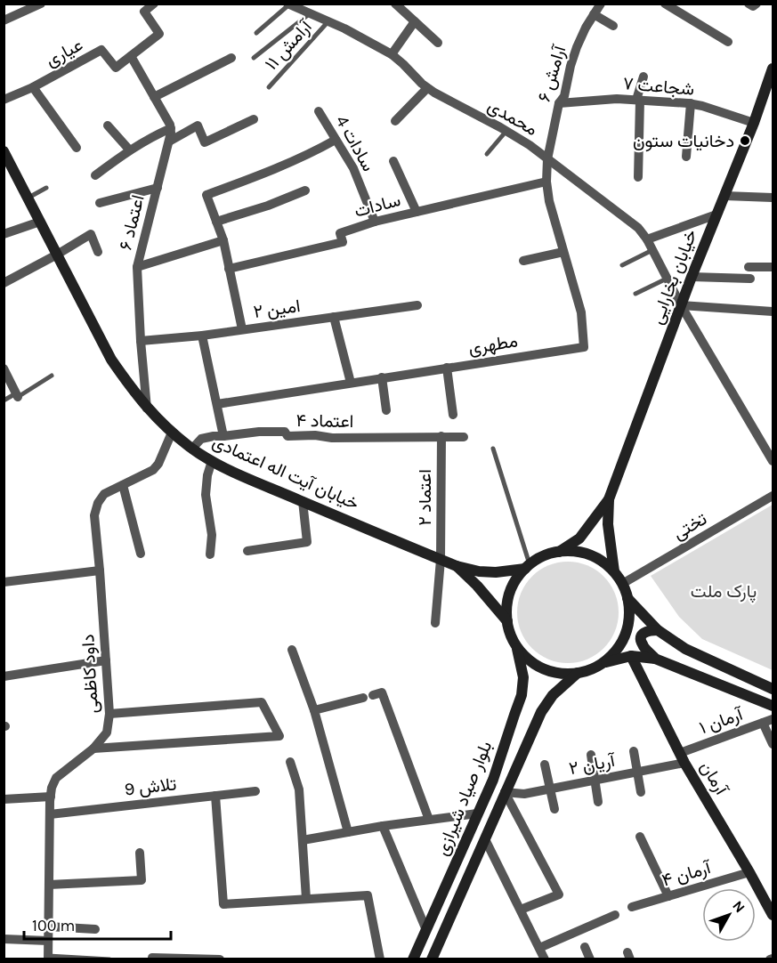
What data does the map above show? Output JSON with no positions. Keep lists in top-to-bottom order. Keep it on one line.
{"streets":{"main road":["خیابان بخارایی","خیابان آیت اله اعتمادی","آرمان","بلوار صیاد شیرازی"],"street":["عیاری","آرامش ۶","شجاعت ۷","محمدی","سادات 4","سادات","اعتماد ۶","امین ۲","مطهری","اعتماد ۴","اعتماد ۲","تختی","داود کاظمی","آرمان ۱","آریان ۲","تلاش 9","آرمان ۴"],"lane":["آرامش ۱۱"]},"crossings":[["آرامش ۱۱","محمدی"],["آرامش ۶","شجاعت ۷"],["آرامش ۶","محمدی"],["آرامش ۶","مطهری"],["شجاعت ۷","خیابان بخارایی"],["محمدی","خیابان بخارایی"],["محمدی","مطهری"],["سادات 4","سادات"],["سادات","مطهری"],["اعتماد ۶","امین ۲"],["اعتماد ۶","خیابان آیت اله اعتمادی"],["خیابان بخارایی","تختی"],["خیابان بخارایی","بلوار صیاد شیرازی"],["اعتماد ۴","خیابان آیت اله اعتمادی"],["اعتماد ۴","اعتماد ۲"],["خیابان آیت اله اعتمادی","اعتماد ۲"],["خیابان آیت اله اعتمادی","داود کاظمی"],["تختی","بلوار صیاد شیرازی"],["داود کاظمی","تلاش 9"],["آرمان ۱","آریان ۲"],["آرمان ۱","آرمان"],["آریان ۲","آرمان"],["آریان ۲","بلوار صیاد شیرازی"],["آرمان","آرمان ۴"]],"parks":["پارک ملت"],"places":["دخانیات ستون"],"scale_bar":"100 m","north":"top right"}
